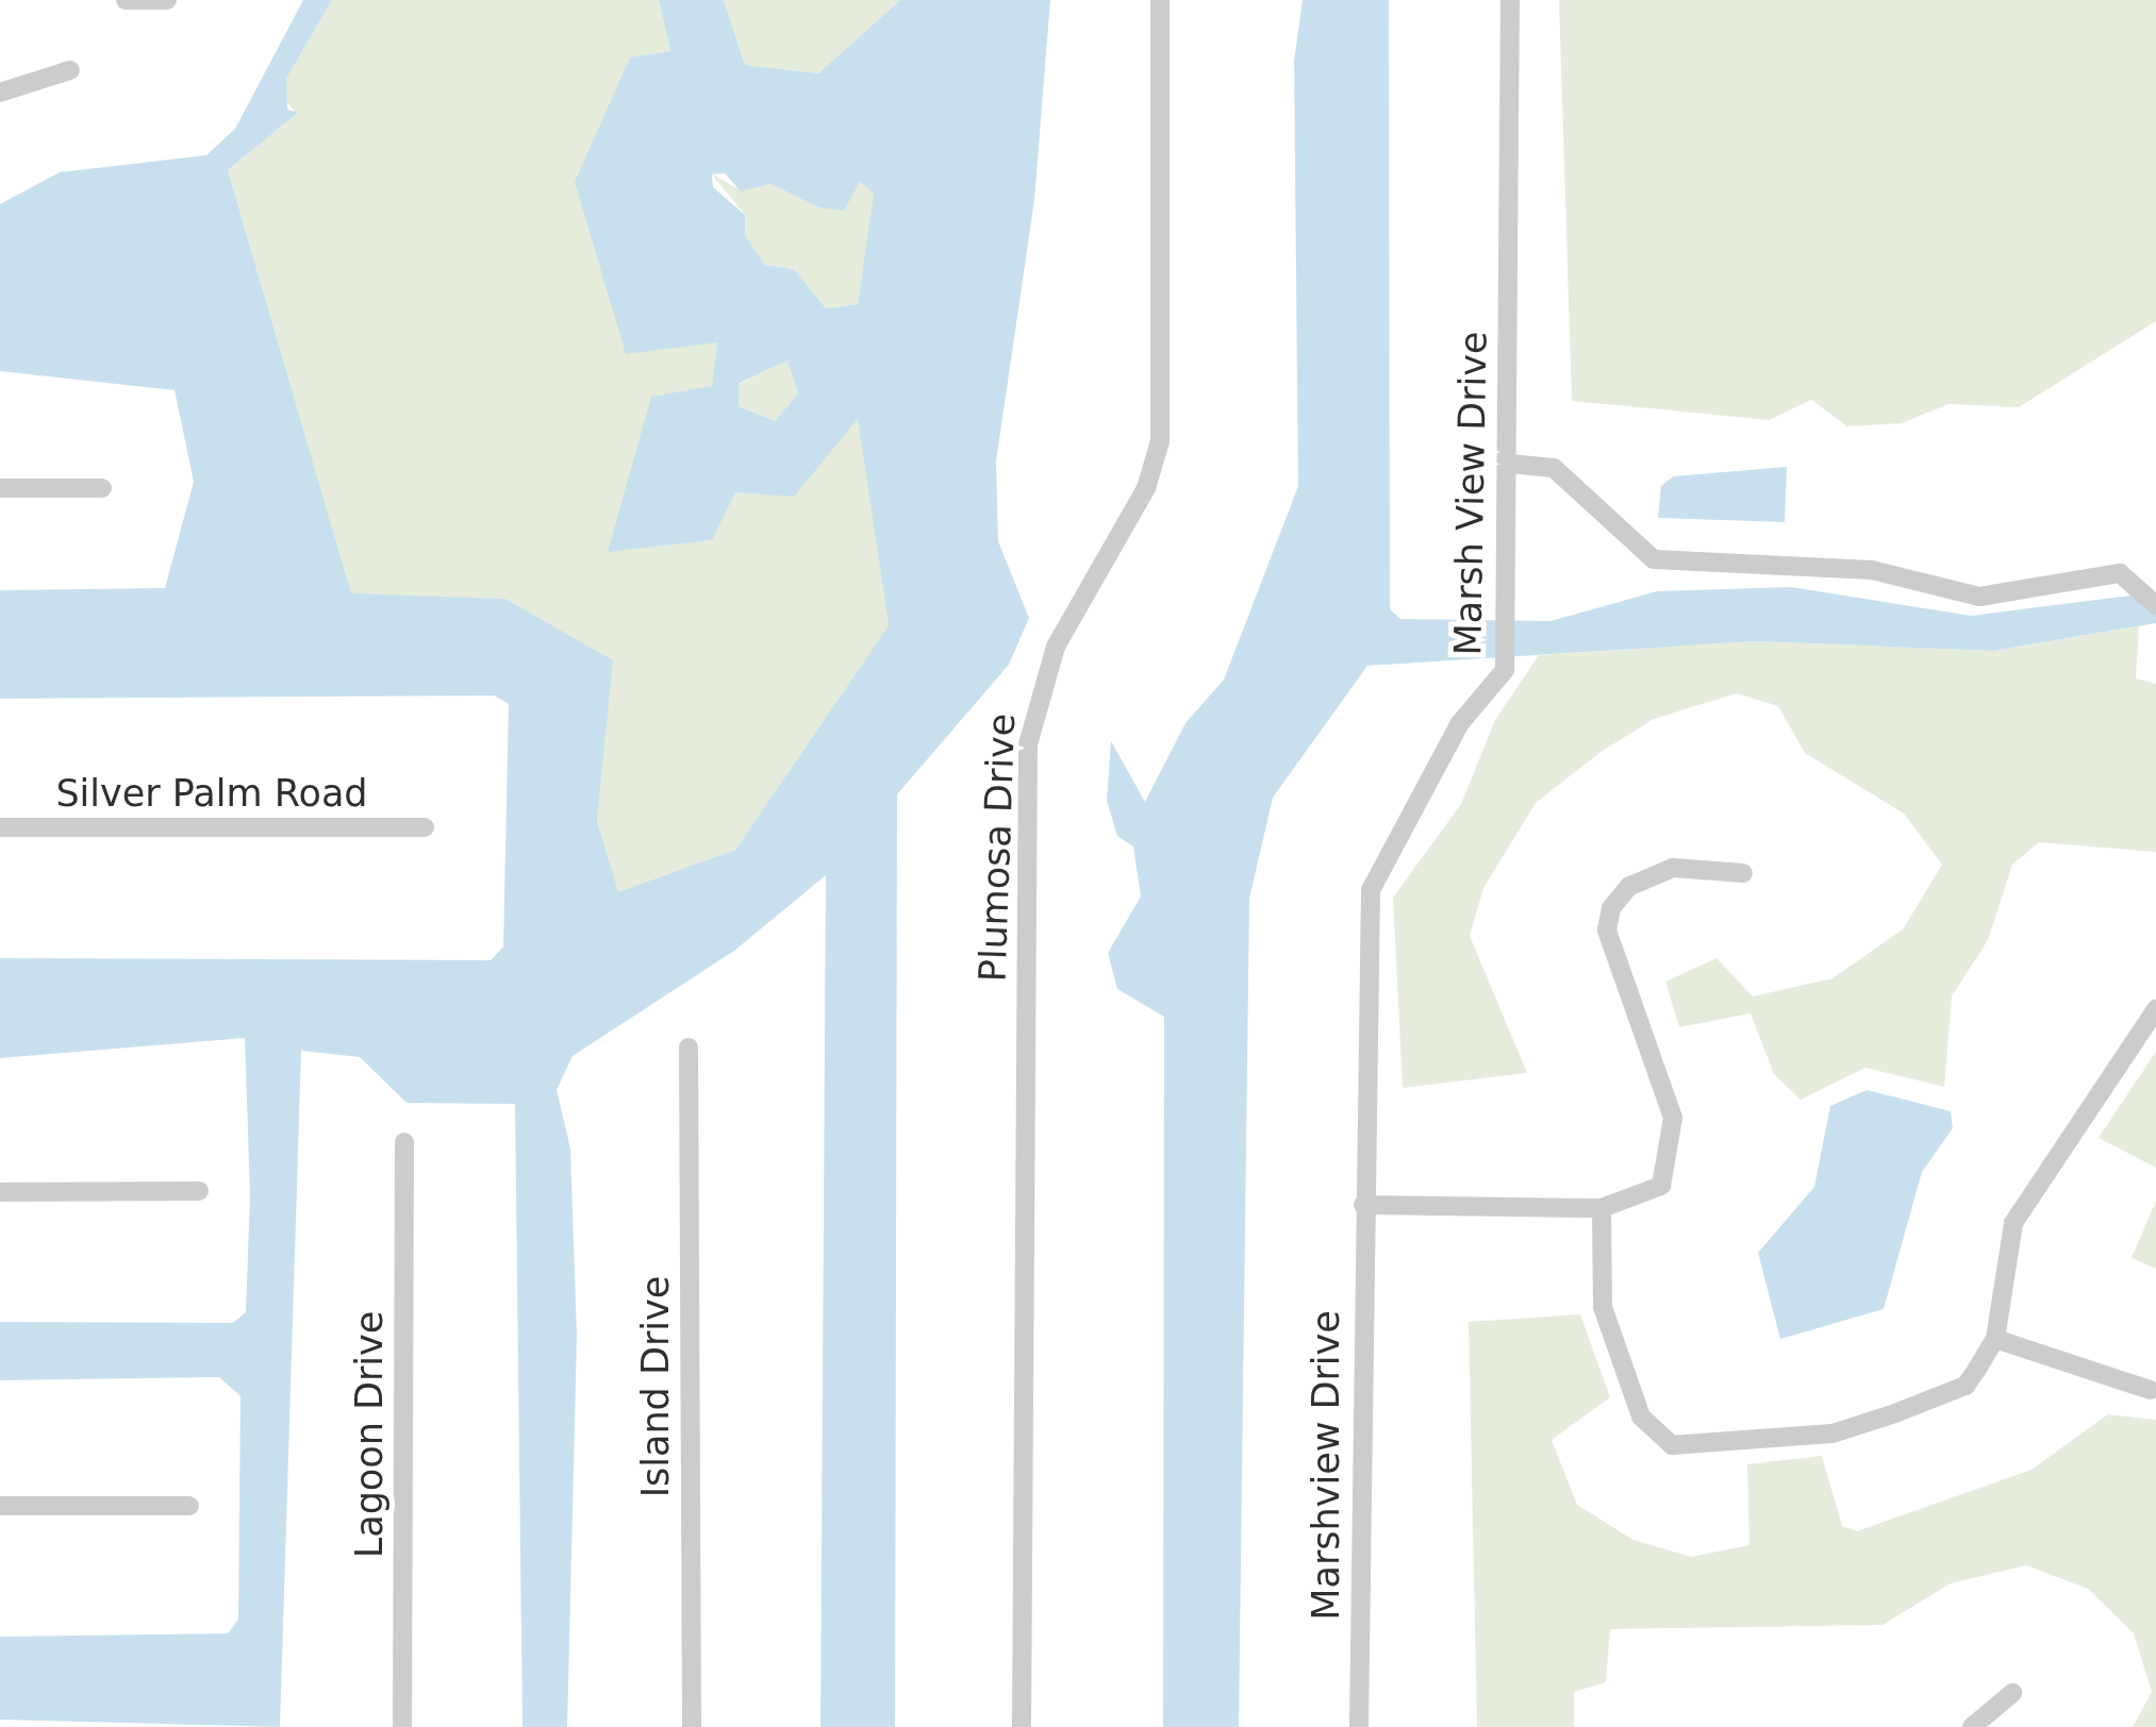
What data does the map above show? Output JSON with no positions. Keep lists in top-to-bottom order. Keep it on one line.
{"streets":{"street":["Marsh View Drive","Silver Palm Road","Plumosa Drive","Island Drive","Lagoon Drive","Marshview Drive"]},"crossings":[["Marsh View Drive","Marshview Drive"]]}
